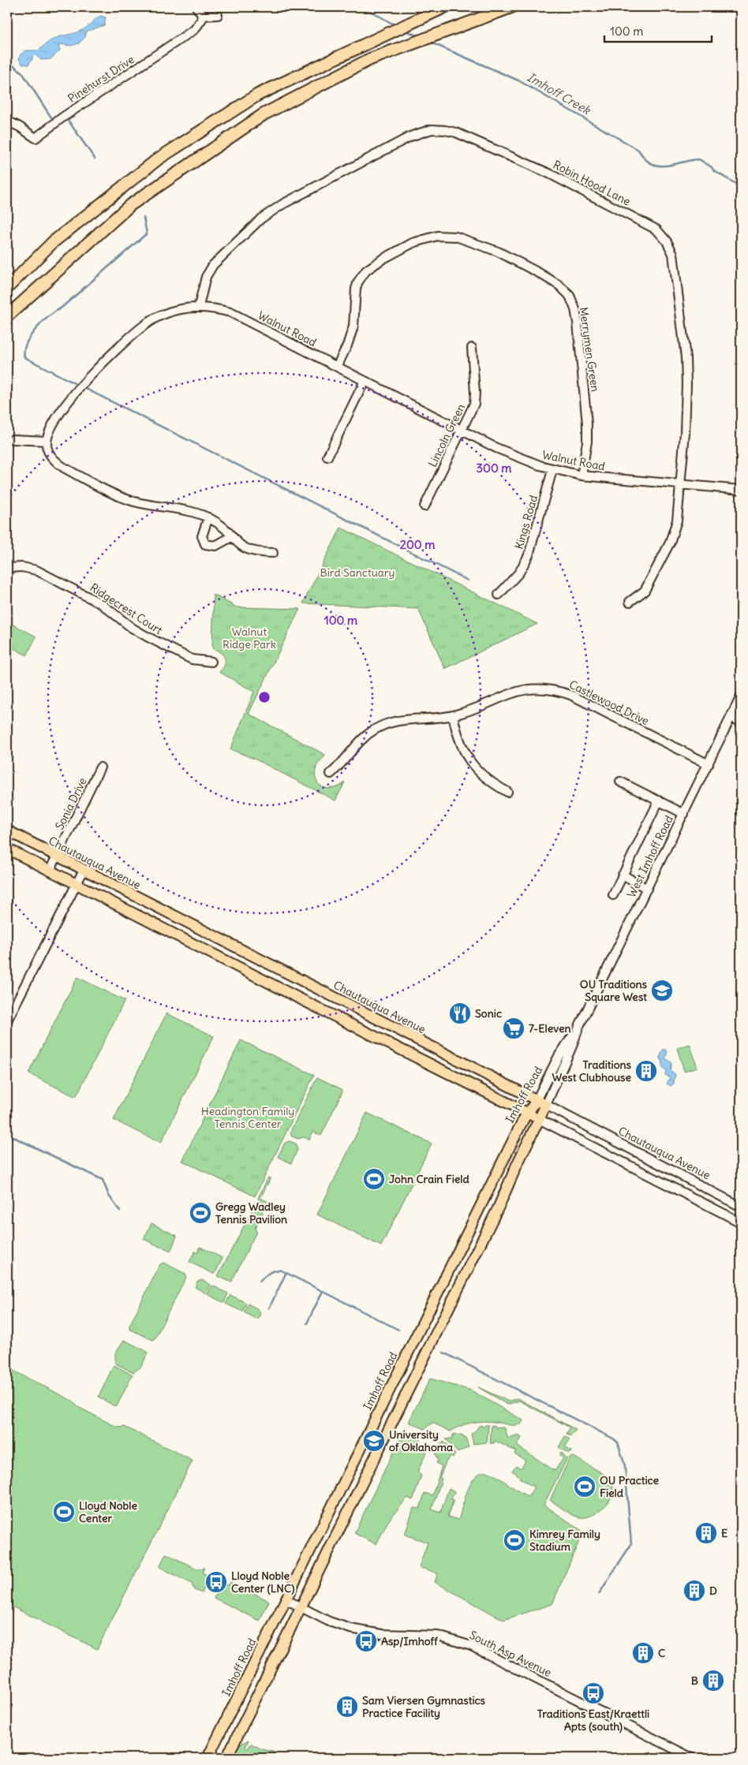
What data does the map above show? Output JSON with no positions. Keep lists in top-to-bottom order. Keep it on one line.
{"streets":{"main road":["Chautauqua Avenue","Imhoff Road"],"street":["Pinehurst Drive","Robin Hood Lane","Walnut Road","Merrymen Green","Lincoln Green","Kings Road","Ridgecrest Court","Castlewood Drive","Sonia Drive","West Imhoff Road","South Asp Avenue"]},"crossings":[["Robin Hood Lane","Walnut Road"],["Walnut Road","Merrymen Green"],["Walnut Road","Lincoln Green"],["Walnut Road","Kings Road"],["Castlewood Drive","West Imhoff Road"],["Sonia Drive","Chautauqua Avenue"],["West Imhoff Road","Imhoff Road"],["Chautauqua Avenue","Imhoff Road"],["Imhoff Road","South Asp Avenue"]],"water":["Imhoff Creek"],"parks":["Bird Sanctuary","Walnut Ridge Park","Headington Family Tennis Center"],"places":{"school or university":["OU Traditions Square West","University of Oklahoma"],"restaurant":["Sonic"],"supermarket":["7-Eleven"],"building":["Traditions West Clubhouse","E","D","C","B","Sam Viersen Gymnastics Practice Facility"],"sports":["John Crain Field","Gregg Wadley Tennis Pavilion","OU Practice Field","Lloyd Noble Center","Kimrey Family Stadium"],"bus stop":["Lloyd Noble Center (LNC)","Asp/Imhoff","Traditions East/Kraettli Apts (south)"]},"scale_bar":"100 m","rings":["300 m","200 m","100 m"]}
